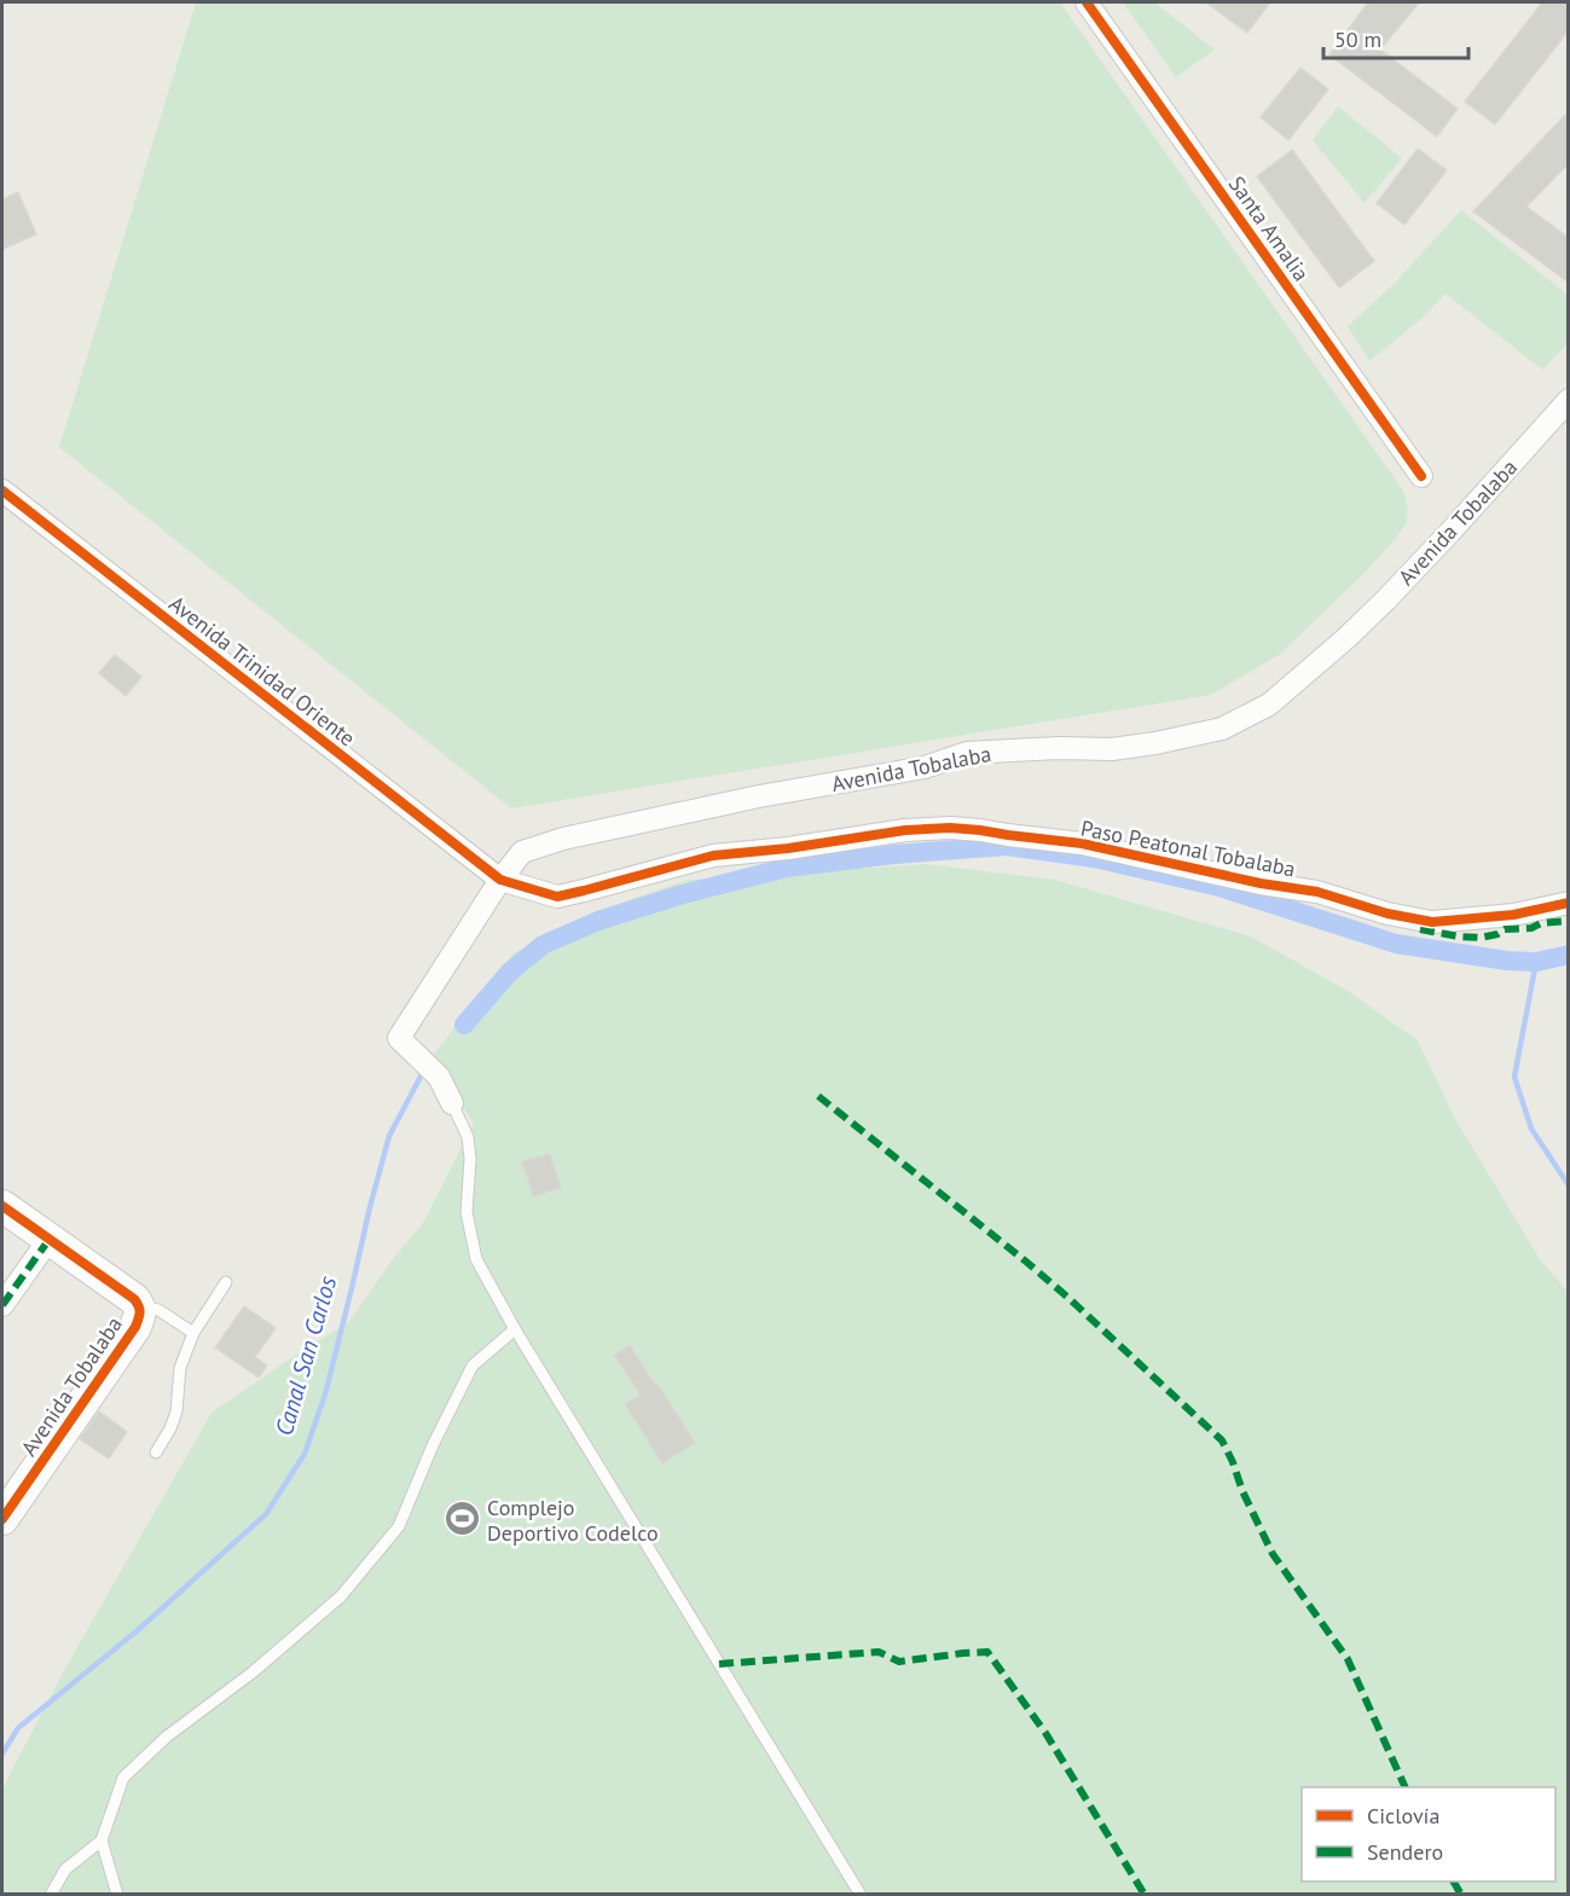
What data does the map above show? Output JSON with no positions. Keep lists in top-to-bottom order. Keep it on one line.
{"streets":{"street":["Santa Amalia","Avenida Tobalaba","Avenida Trinidad Oriente","Paso Peatonal Tobalaba"]},"crossings":[["Avenida Tobalaba","Avenida Trinidad Oriente"],["Avenida Tobalaba","Paso Peatonal Tobalaba"],["Avenida Trinidad Oriente","Paso Peatonal Tobalaba"]],"water":["Canal San Carlos"],"places":{"sports":["Complejo Deportivo Codelco"]},"legend":["Ciclovía","Sendero"],"scale_bar":"50 m"}
